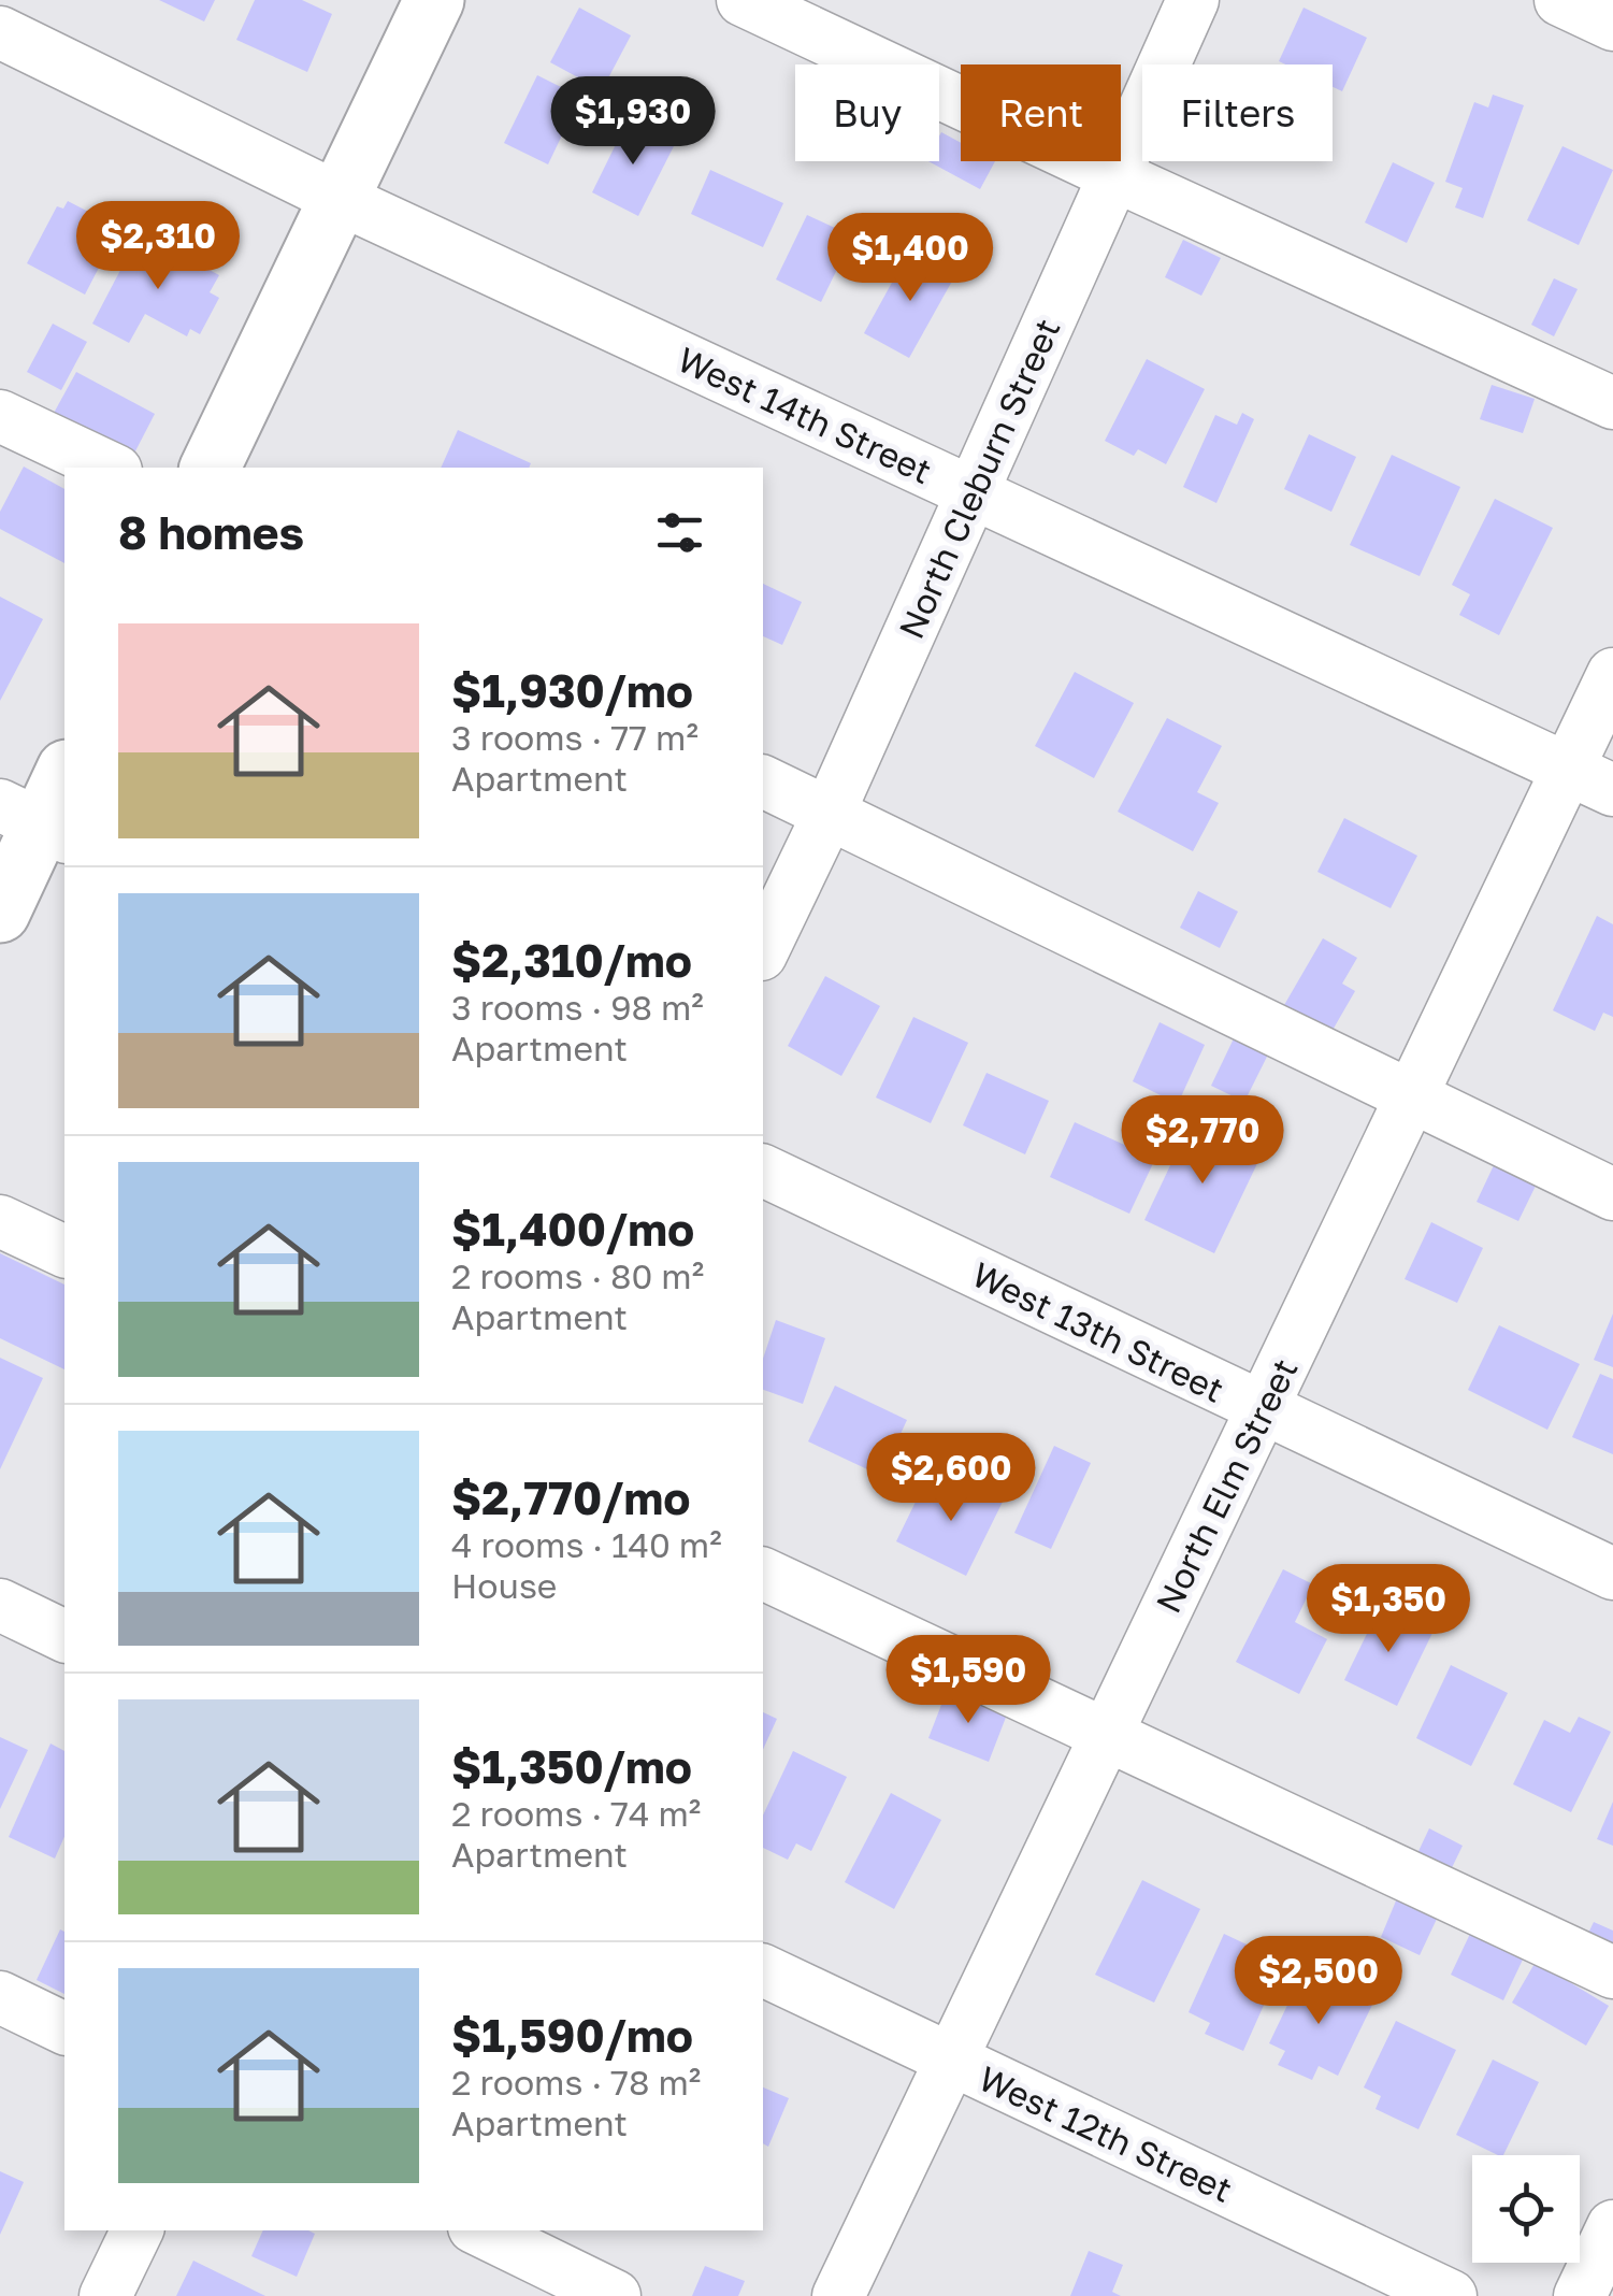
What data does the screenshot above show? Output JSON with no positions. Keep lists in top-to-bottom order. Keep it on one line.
{"streets":{"street":["West 14th Street","North Cleburn Street","West 13th Street","North Elm Street","West 12th Street"]},"crossings":[["West 14th Street","North Cleburn Street"],["West 14th Street","North Elm Street"],["West 13th Street","North Elm Street"],["North Elm Street","West 12th Street"]],"page":{"chip":["Buy","Rent","Filters"],"price":["$1,930","$2,310","$1,400","$2,770","$2,600","$1,350","$1,590","$2,500"],"heading":"8 homes","list":[{"name":"$1,930/mo","note":"3 rooms · 77 m² · Apartment"},{"name":"$2,310/mo","note":"3 rooms · 98 m² · Apartment"},{"name":"$1,400/mo","note":"2 rooms · 80 m² · Apartment"},{"name":"$2,770/mo","note":"4 rooms · 140 m² · House"},{"name":"$1,350/mo","note":"2 rooms · 74 m² · Apartment"},{"name":"$1,590/mo","note":"2 rooms · 78 m² · Apartment"}]}}
